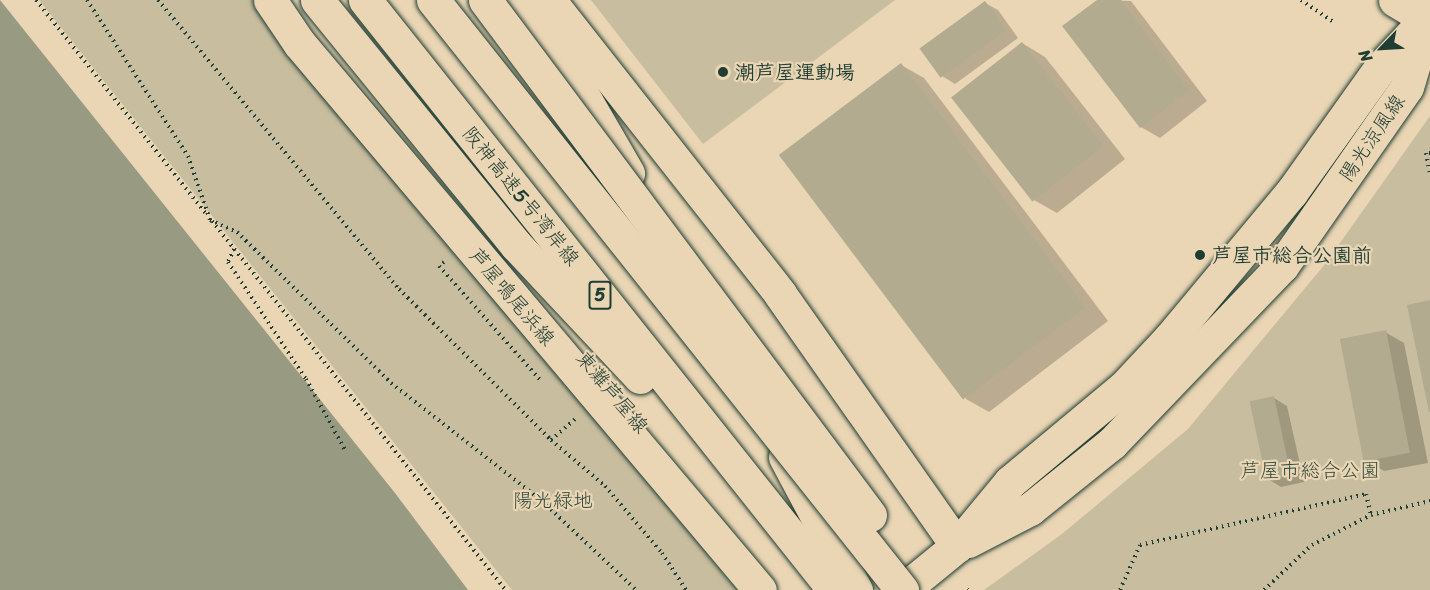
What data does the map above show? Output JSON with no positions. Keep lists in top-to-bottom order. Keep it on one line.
{"streets":{"main road":["陽光涼風線","阪神高速5号湾岸線","5","芦屋鳴尾浜線","東灘芦屋線"]},"crossings":[["阪神高速5号湾岸線","5"],["芦屋鳴尾浜線","東灘芦屋線"]],"parks":["芦屋市総合公園","陽光緑地"],"places":["潮芦屋運動場","芦屋市総合公園前"],"north":"bottom left"}
